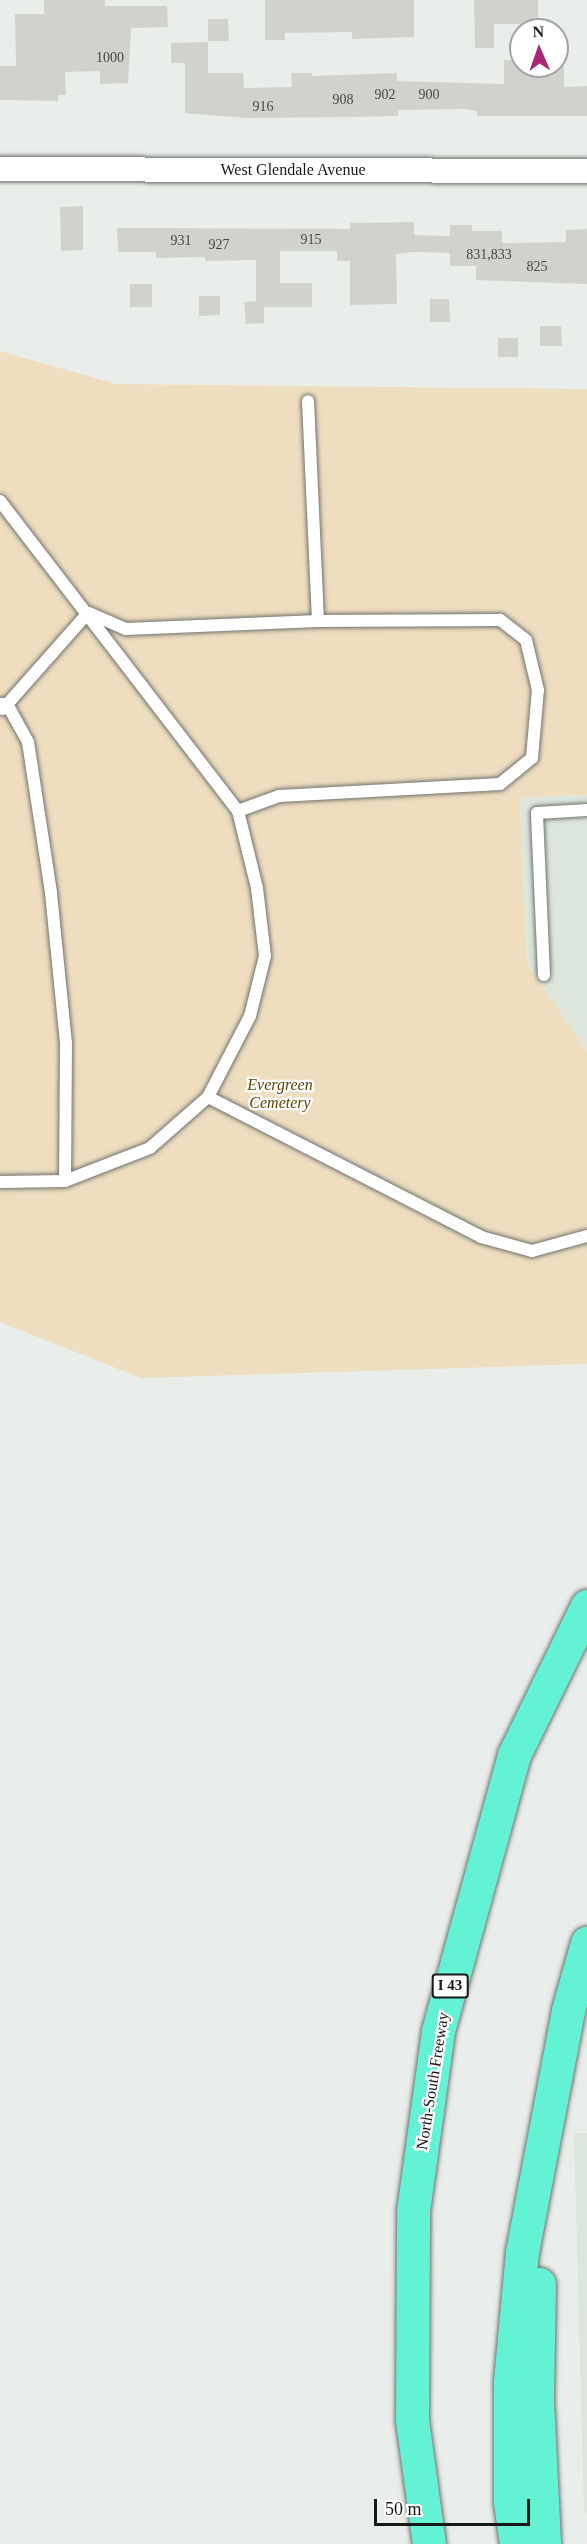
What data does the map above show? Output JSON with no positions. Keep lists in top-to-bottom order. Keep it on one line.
{"streets":{"highway":["I 43","North-South Freeway"],"street":["West Glendale Avenue"]},"parks":["Evergreen Cemetery"],"house_numbers":["1000","902","900","908","916","915","931","927","831,833","825"],"scale_bar":"50 m","north":"top"}
